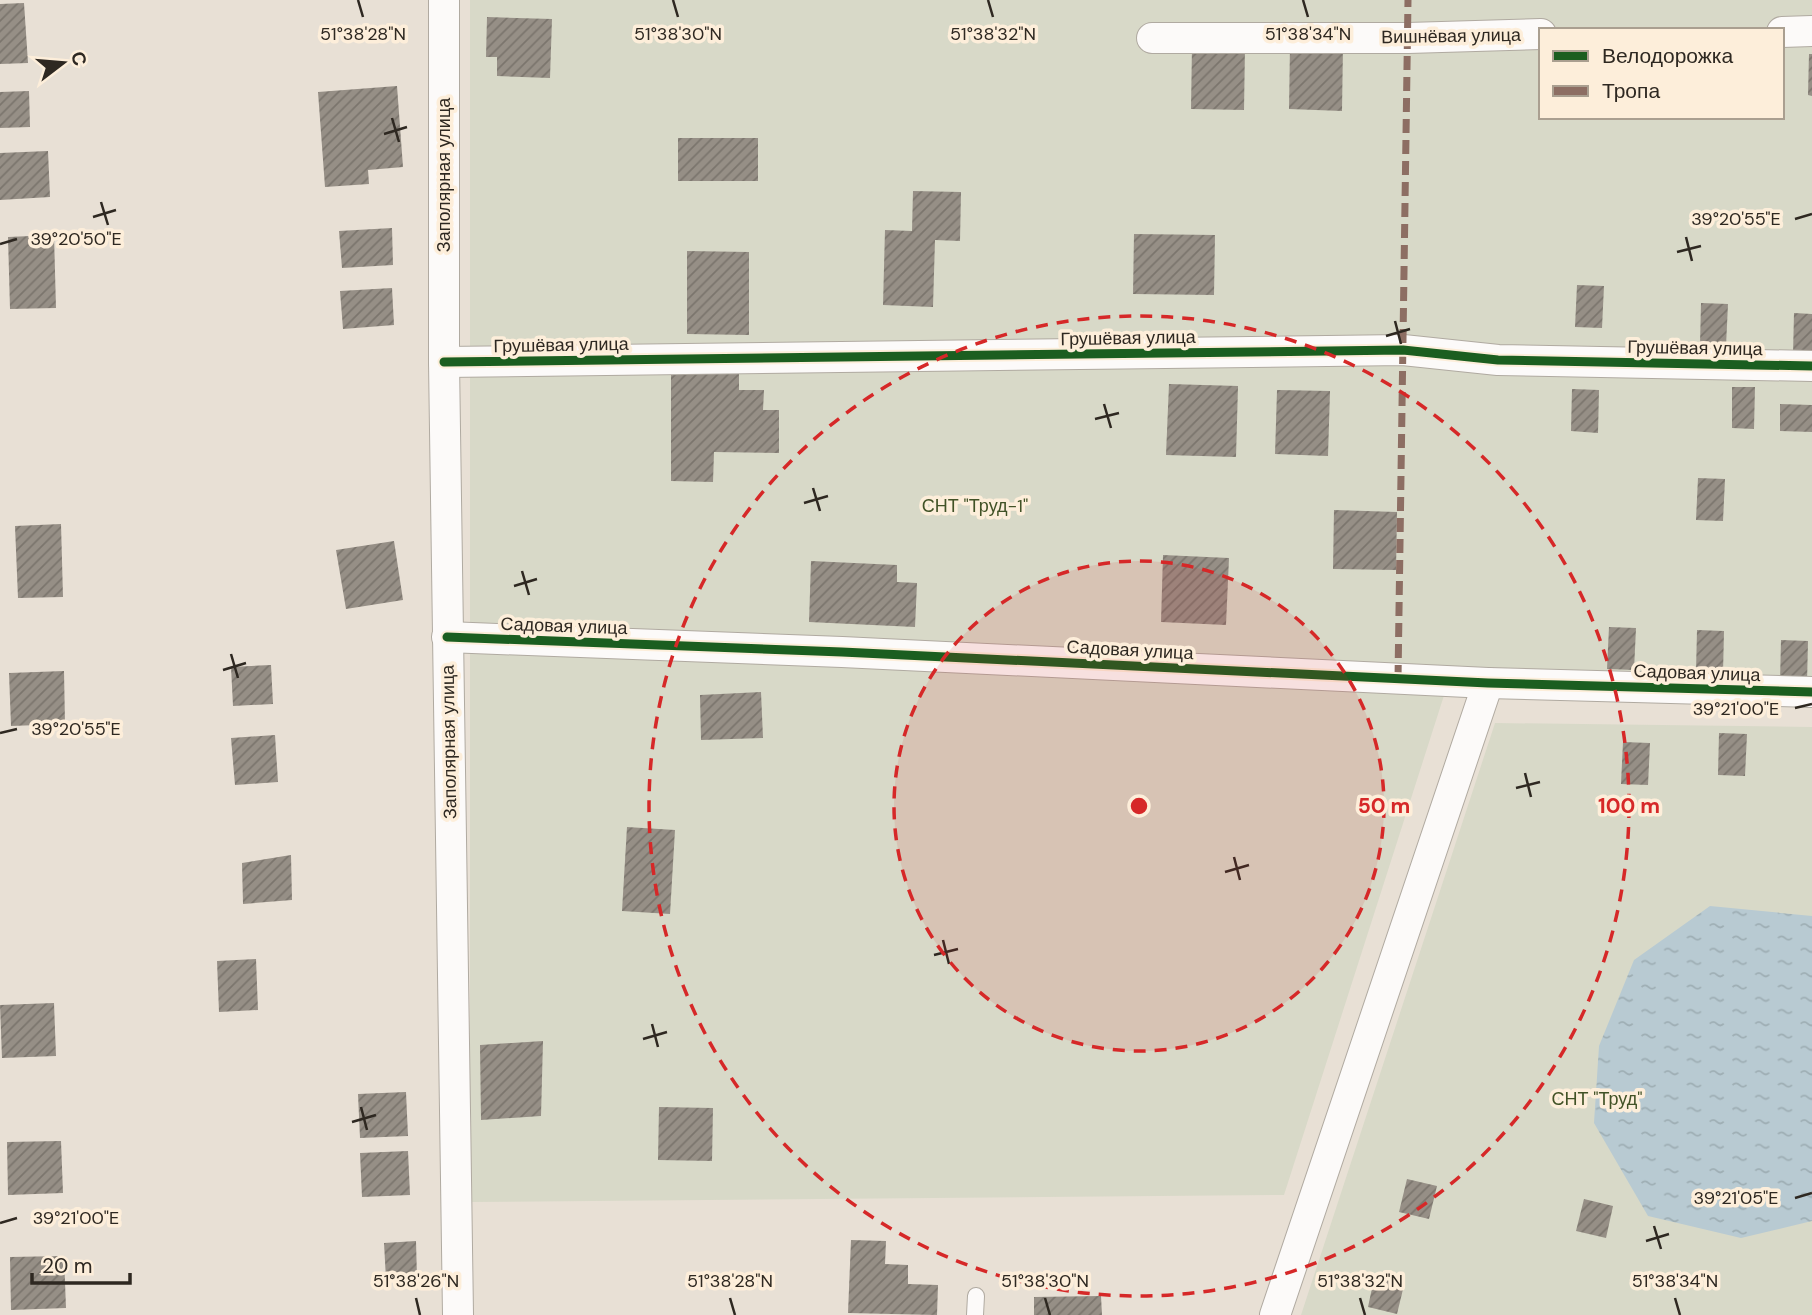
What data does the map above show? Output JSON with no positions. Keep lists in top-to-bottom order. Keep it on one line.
{"streets":{"street":["Вишнёвая улица","Заполярная улица","Грушёвая улица","Садовая улица"]},"crossings":[["Заполярная улица","Грушёвая улица"],["Заполярная улица","Садовая улица"]],"parks":["СНТ \"Труд-1\"","СНТ \"Труд\""],"legend":["Велодорожка","Тропа"],"scale_bar":"20 m","north":"right","coordinates":["51°38'28\"N","51°38'30\"N","51°38'32\"N","51°38'34\"N","39°20'55\"E","39°20'50\"E","39°21'00\"E","39°21'05\"E","51°38'26\"N"],"rings":["50 m","100 m"]}
